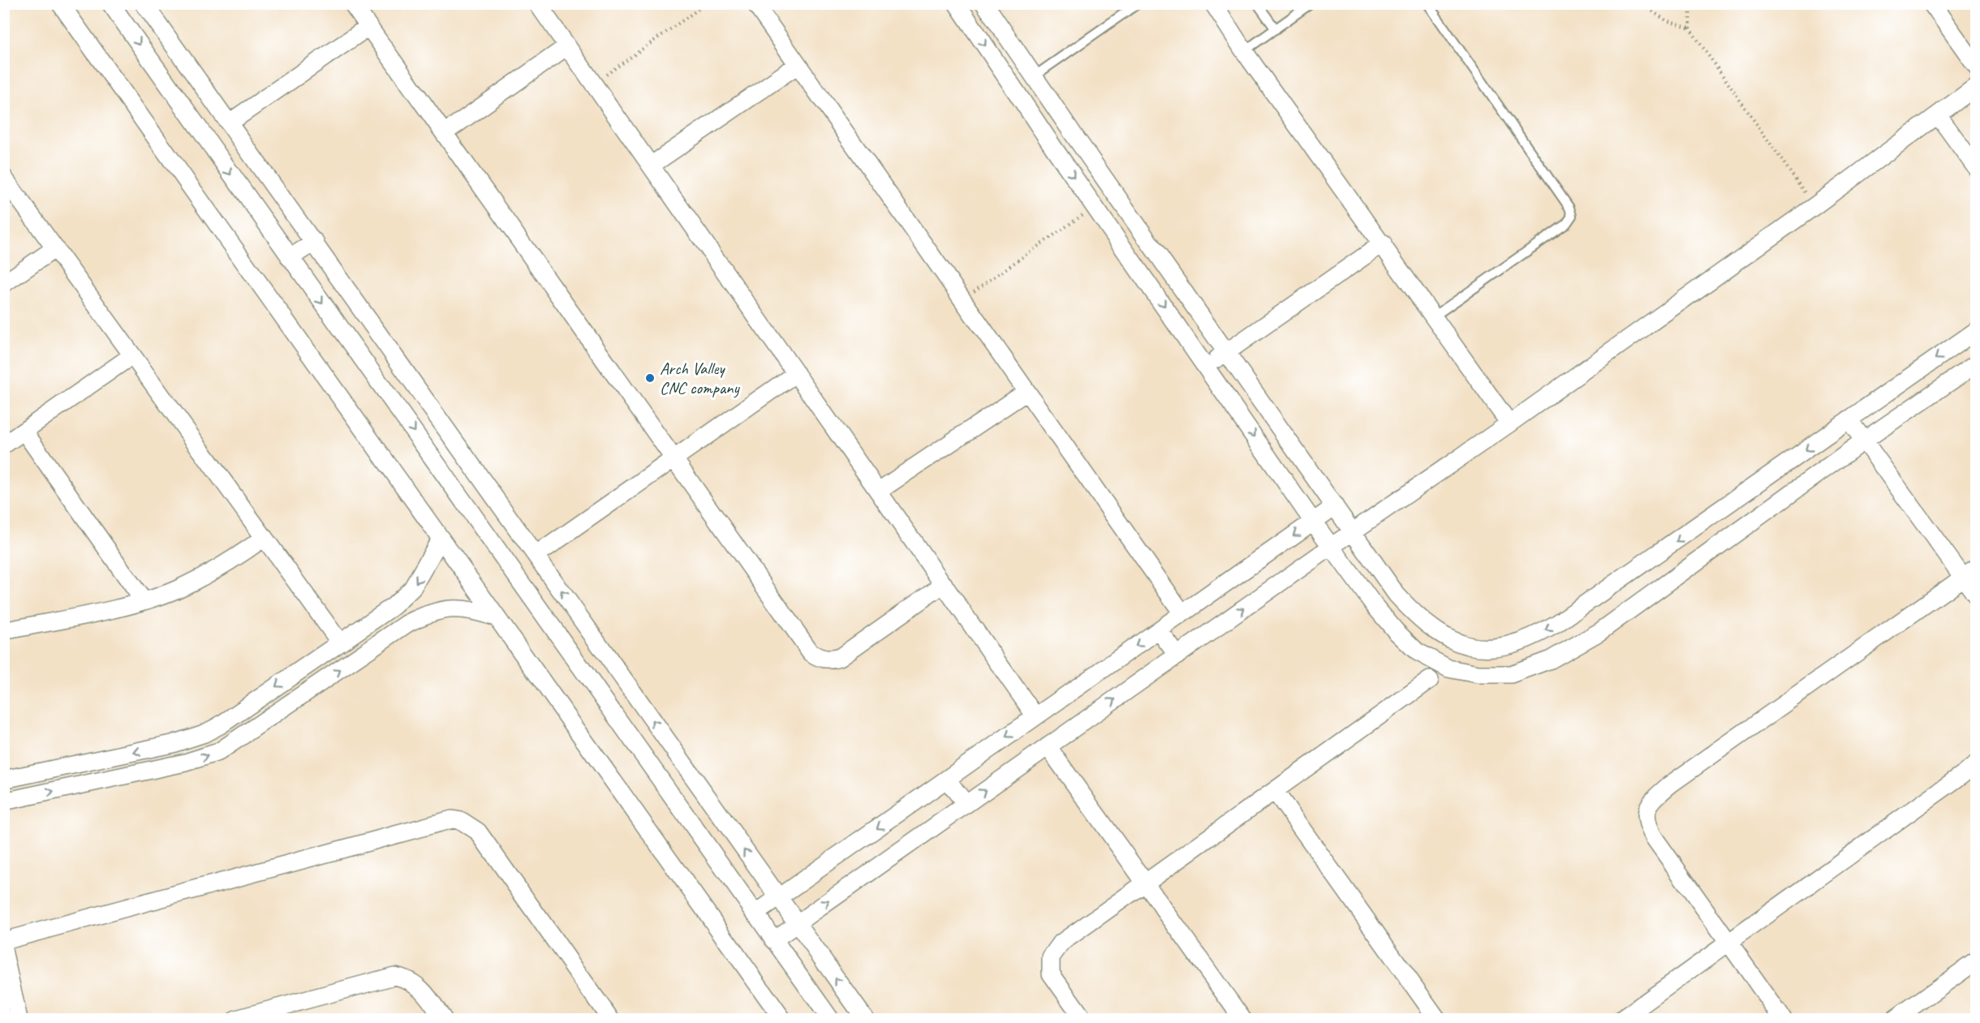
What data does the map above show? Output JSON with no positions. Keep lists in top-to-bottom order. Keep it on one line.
{"places":["Arch Valley CNC company"]}
